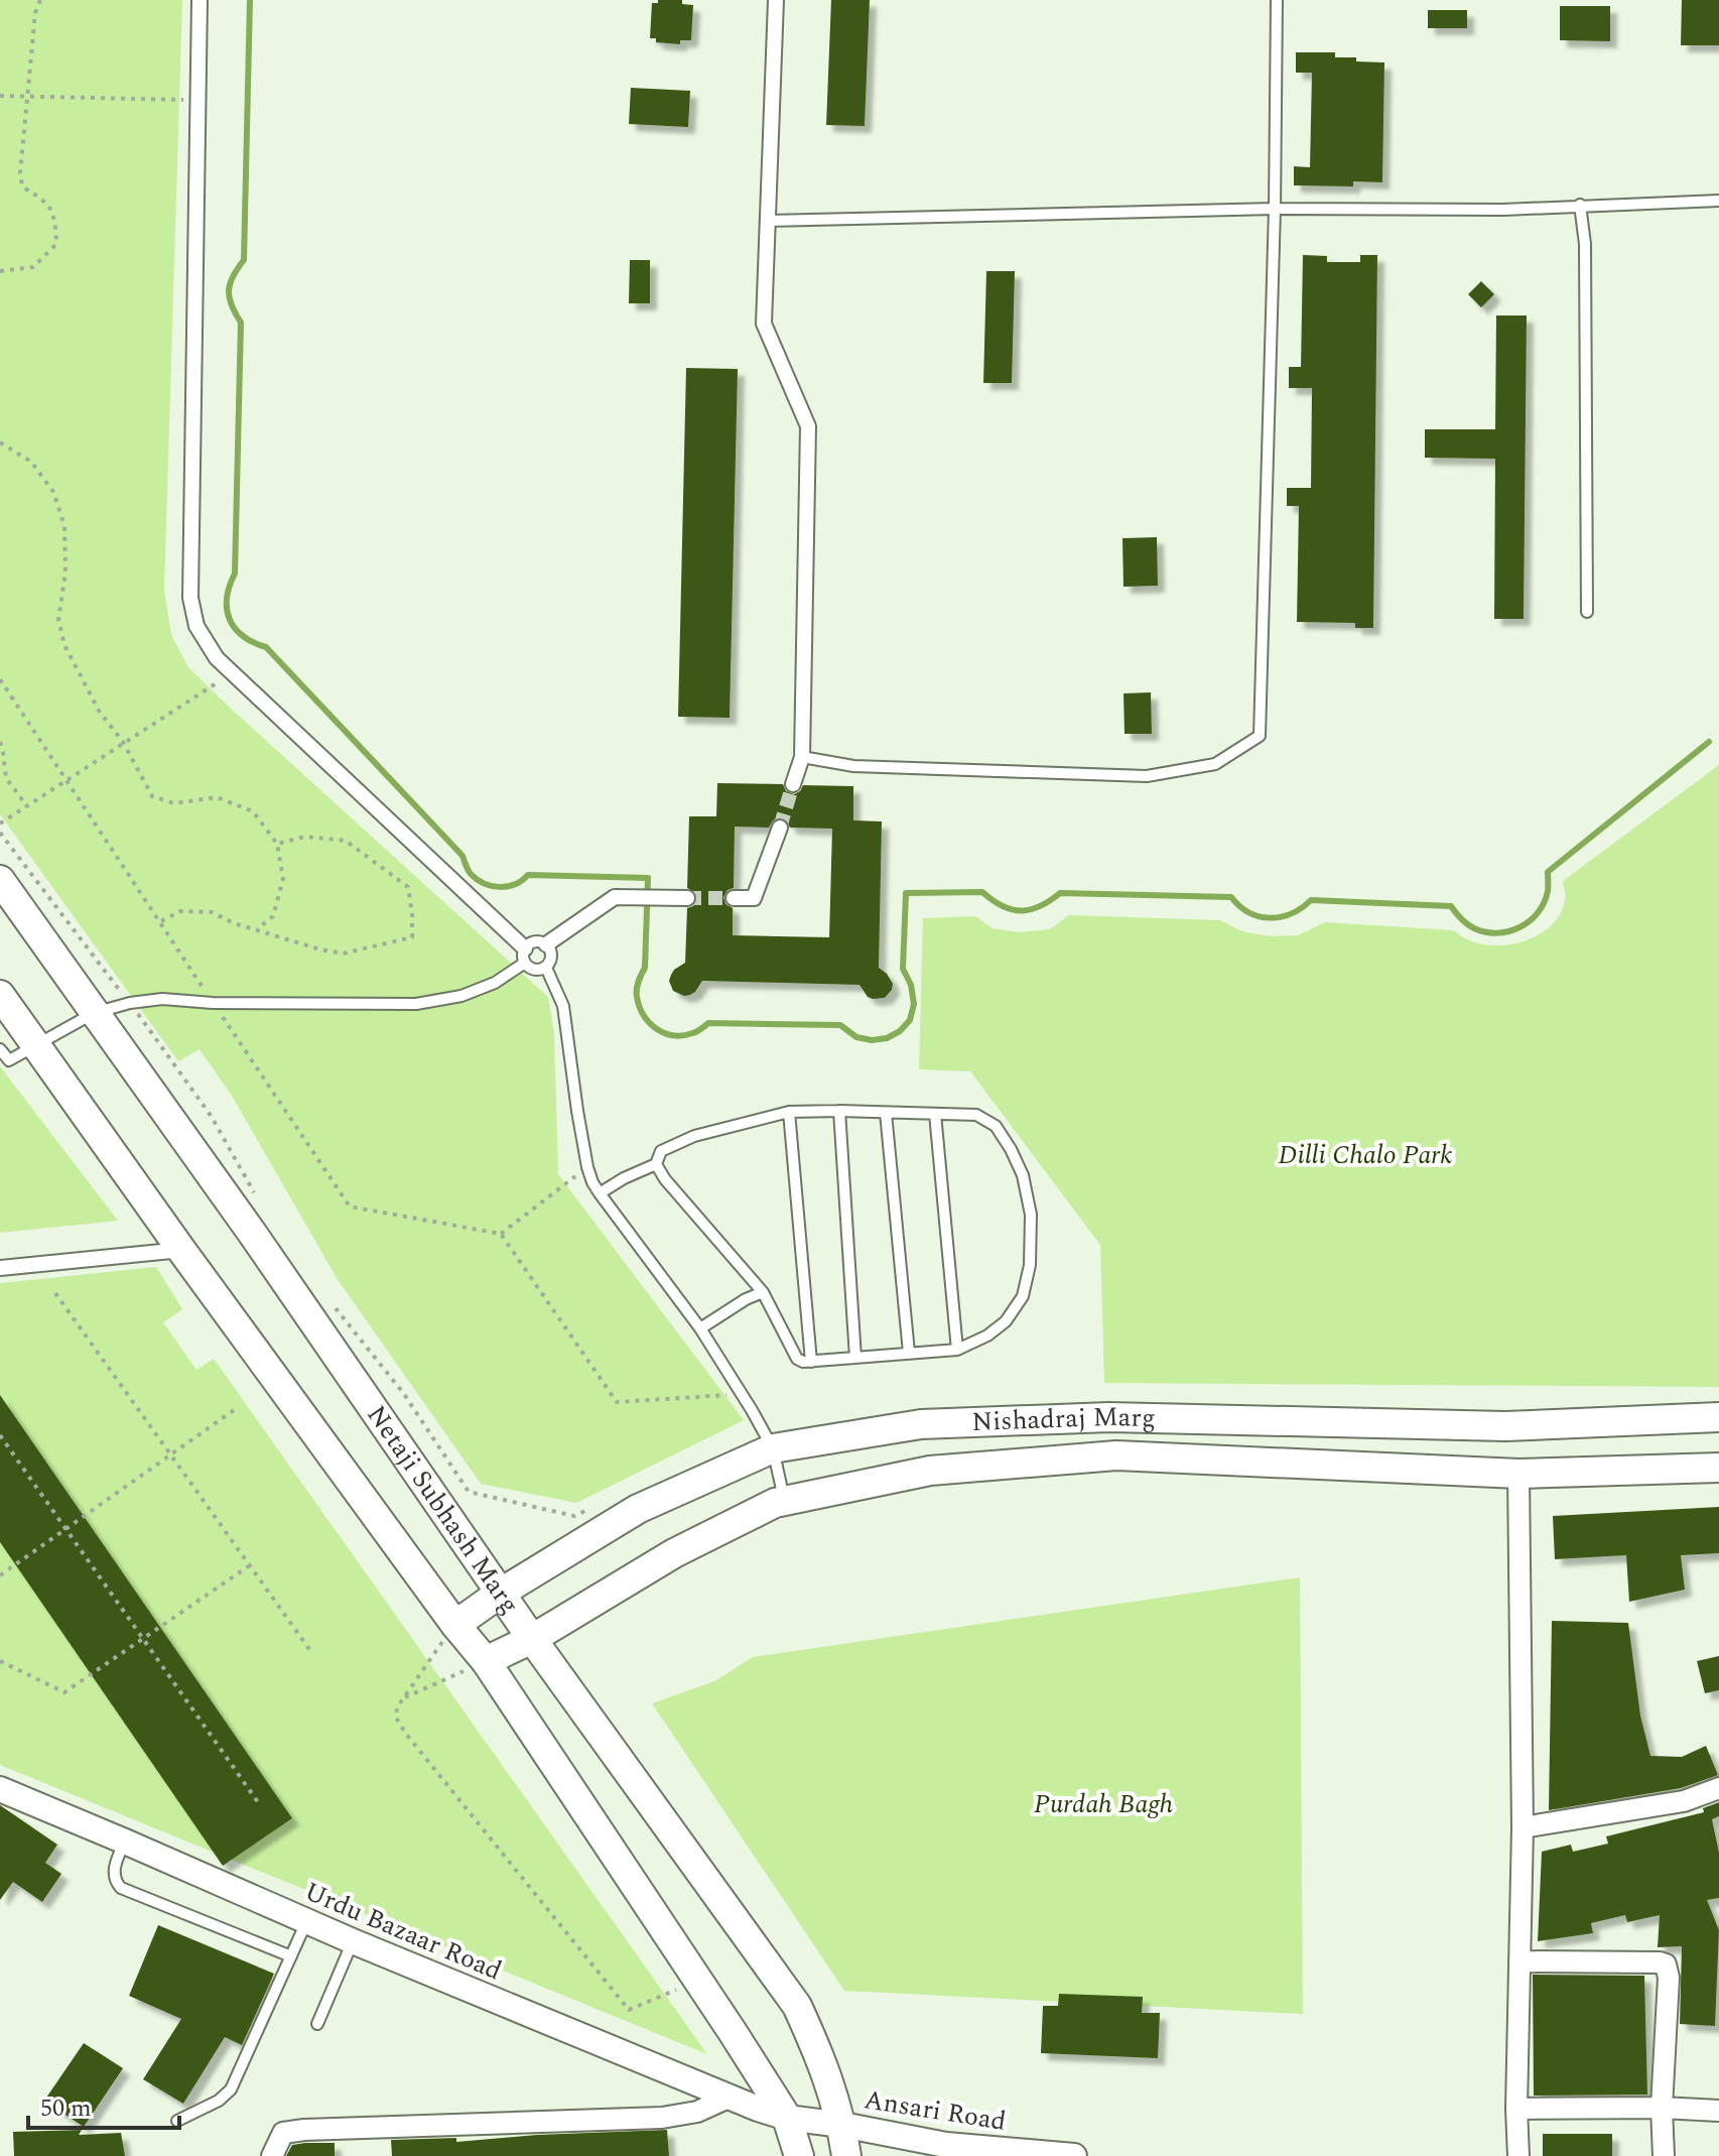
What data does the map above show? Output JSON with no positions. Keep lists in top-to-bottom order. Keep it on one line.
{"streets":{"main road":["Nishadraj Marg","Netaji Subhash Marg"],"street":["Urdu Bazaar Road","Ansari Road"]},"crossings":[["Nishadraj Marg","Netaji Subhash Marg"],["Netaji Subhash Marg","Urdu Bazaar Road"],["Netaji Subhash Marg","Ansari Road"],["Urdu Bazaar Road","Ansari Road"]],"parks":["Dilli Chalo Park","Purdah Bagh"],"scale_bar":"50 m"}
